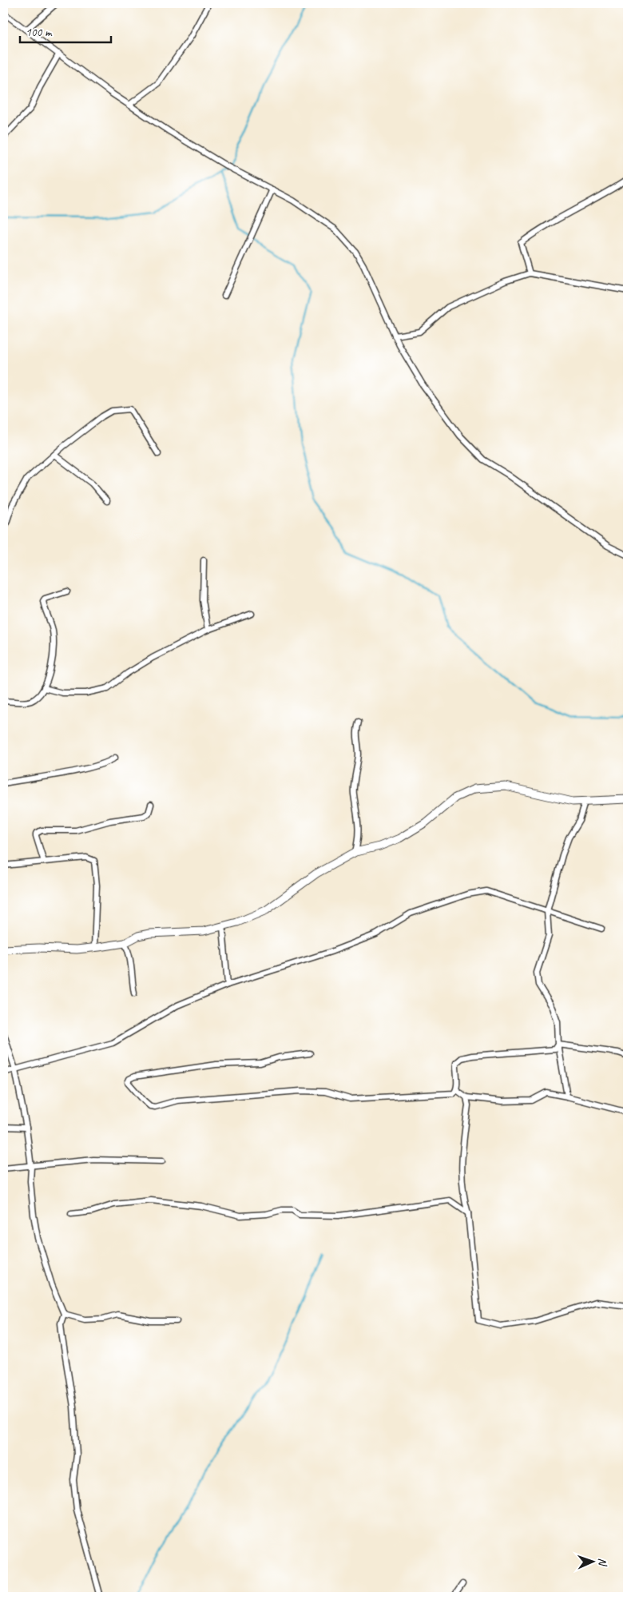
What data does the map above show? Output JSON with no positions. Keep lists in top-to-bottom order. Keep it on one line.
{"scale_bar":"100 m","north":"right"}
